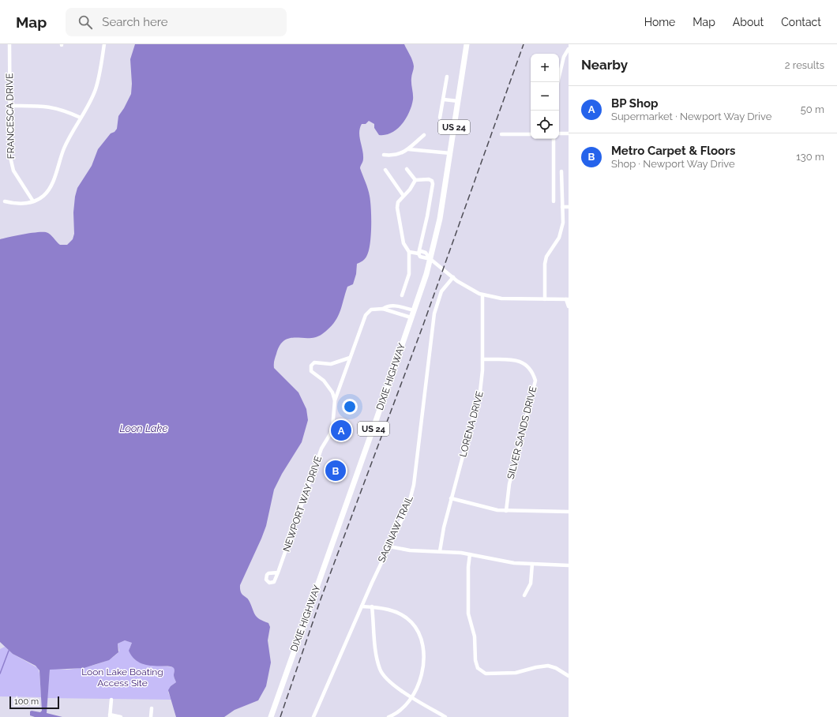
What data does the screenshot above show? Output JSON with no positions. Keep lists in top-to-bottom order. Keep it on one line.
{"streets":{"main road":["US 24","DIXIE HIGHWAY"],"street":["FRANCESCA DRIVE","LORENA DRIVE","SILVER SANDS DRIVE","NEWPORT WAY DRIVE","SAGINAW TRAIL"]},"crossings":[["DIXIE HIGHWAY","NEWPORT WAY DRIVE"],["LORENA DRIVE","SILVER SANDS DRIVE"]],"water":["Loon Lake"],"parks":["Loon Lake Boating Access Site"],"scale_bar":"100 m","page":{"header":"Map","search":"Search here","nav":["Home","Map","About","Contact"],"heading":["Nearby","2 results"],"map_buttons":["+","−"],"list":[{"mark":"A","name":"BP Shop","note":"Supermarket · Newport Way Drive","value":"50 m"},{"mark":"B","name":"Metro Carpet & Floors","note":"Shop · Newport Way Drive","value":"130 m"}],"pins":["A","B"],"scale":"100 m"}}
